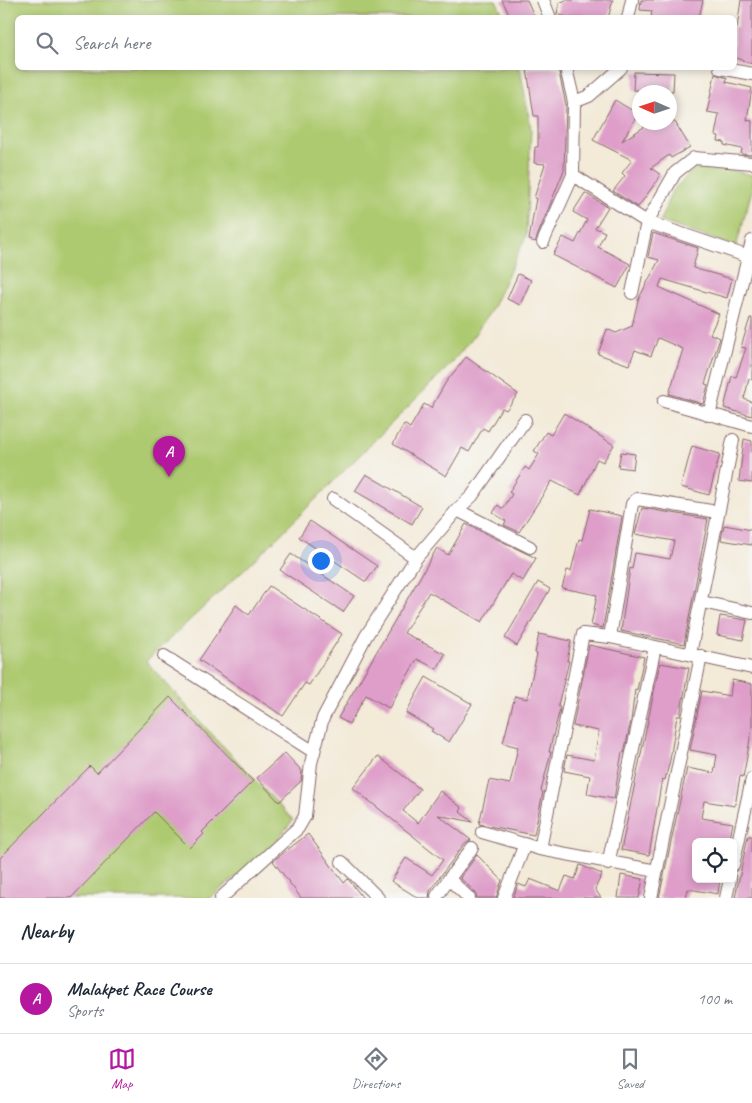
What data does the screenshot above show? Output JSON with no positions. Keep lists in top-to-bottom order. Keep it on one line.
{"north":"left","page":{"search":"Search here","pins":"A","heading":"Nearby","list":[{"mark":"A","name":"Malakpet Race Course","note":"Sports","value":"100 m"}],"nav":["Map","Directions","Saved"]}}
